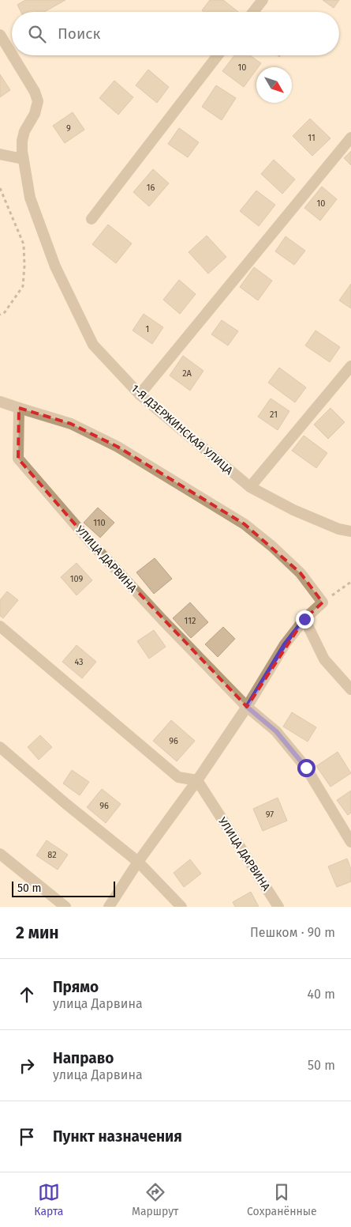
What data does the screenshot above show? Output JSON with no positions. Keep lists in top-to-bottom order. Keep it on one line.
{"streets":{"street":["1-Я ДЗЕРЖИНСКАЯ УЛИЦА","УЛИЦА ДАРВИНА"]},"house_numbers":["10","9","11","16","10","1","2А","21","110","109","112","43","96","96","97","82"],"scale_bar":"50 m","north":"bottom right","page":{"search":"Поиск","scale":"50 m","heading":["2 мин","Пешком · 90 m"],"list":[["Прямо","улица Дарвина","40 m"],["Направо","улица Дарвина","50 m"],"Пункт назначения"],"nav":["Карта","Маршрут","Сохранённые"]}}
